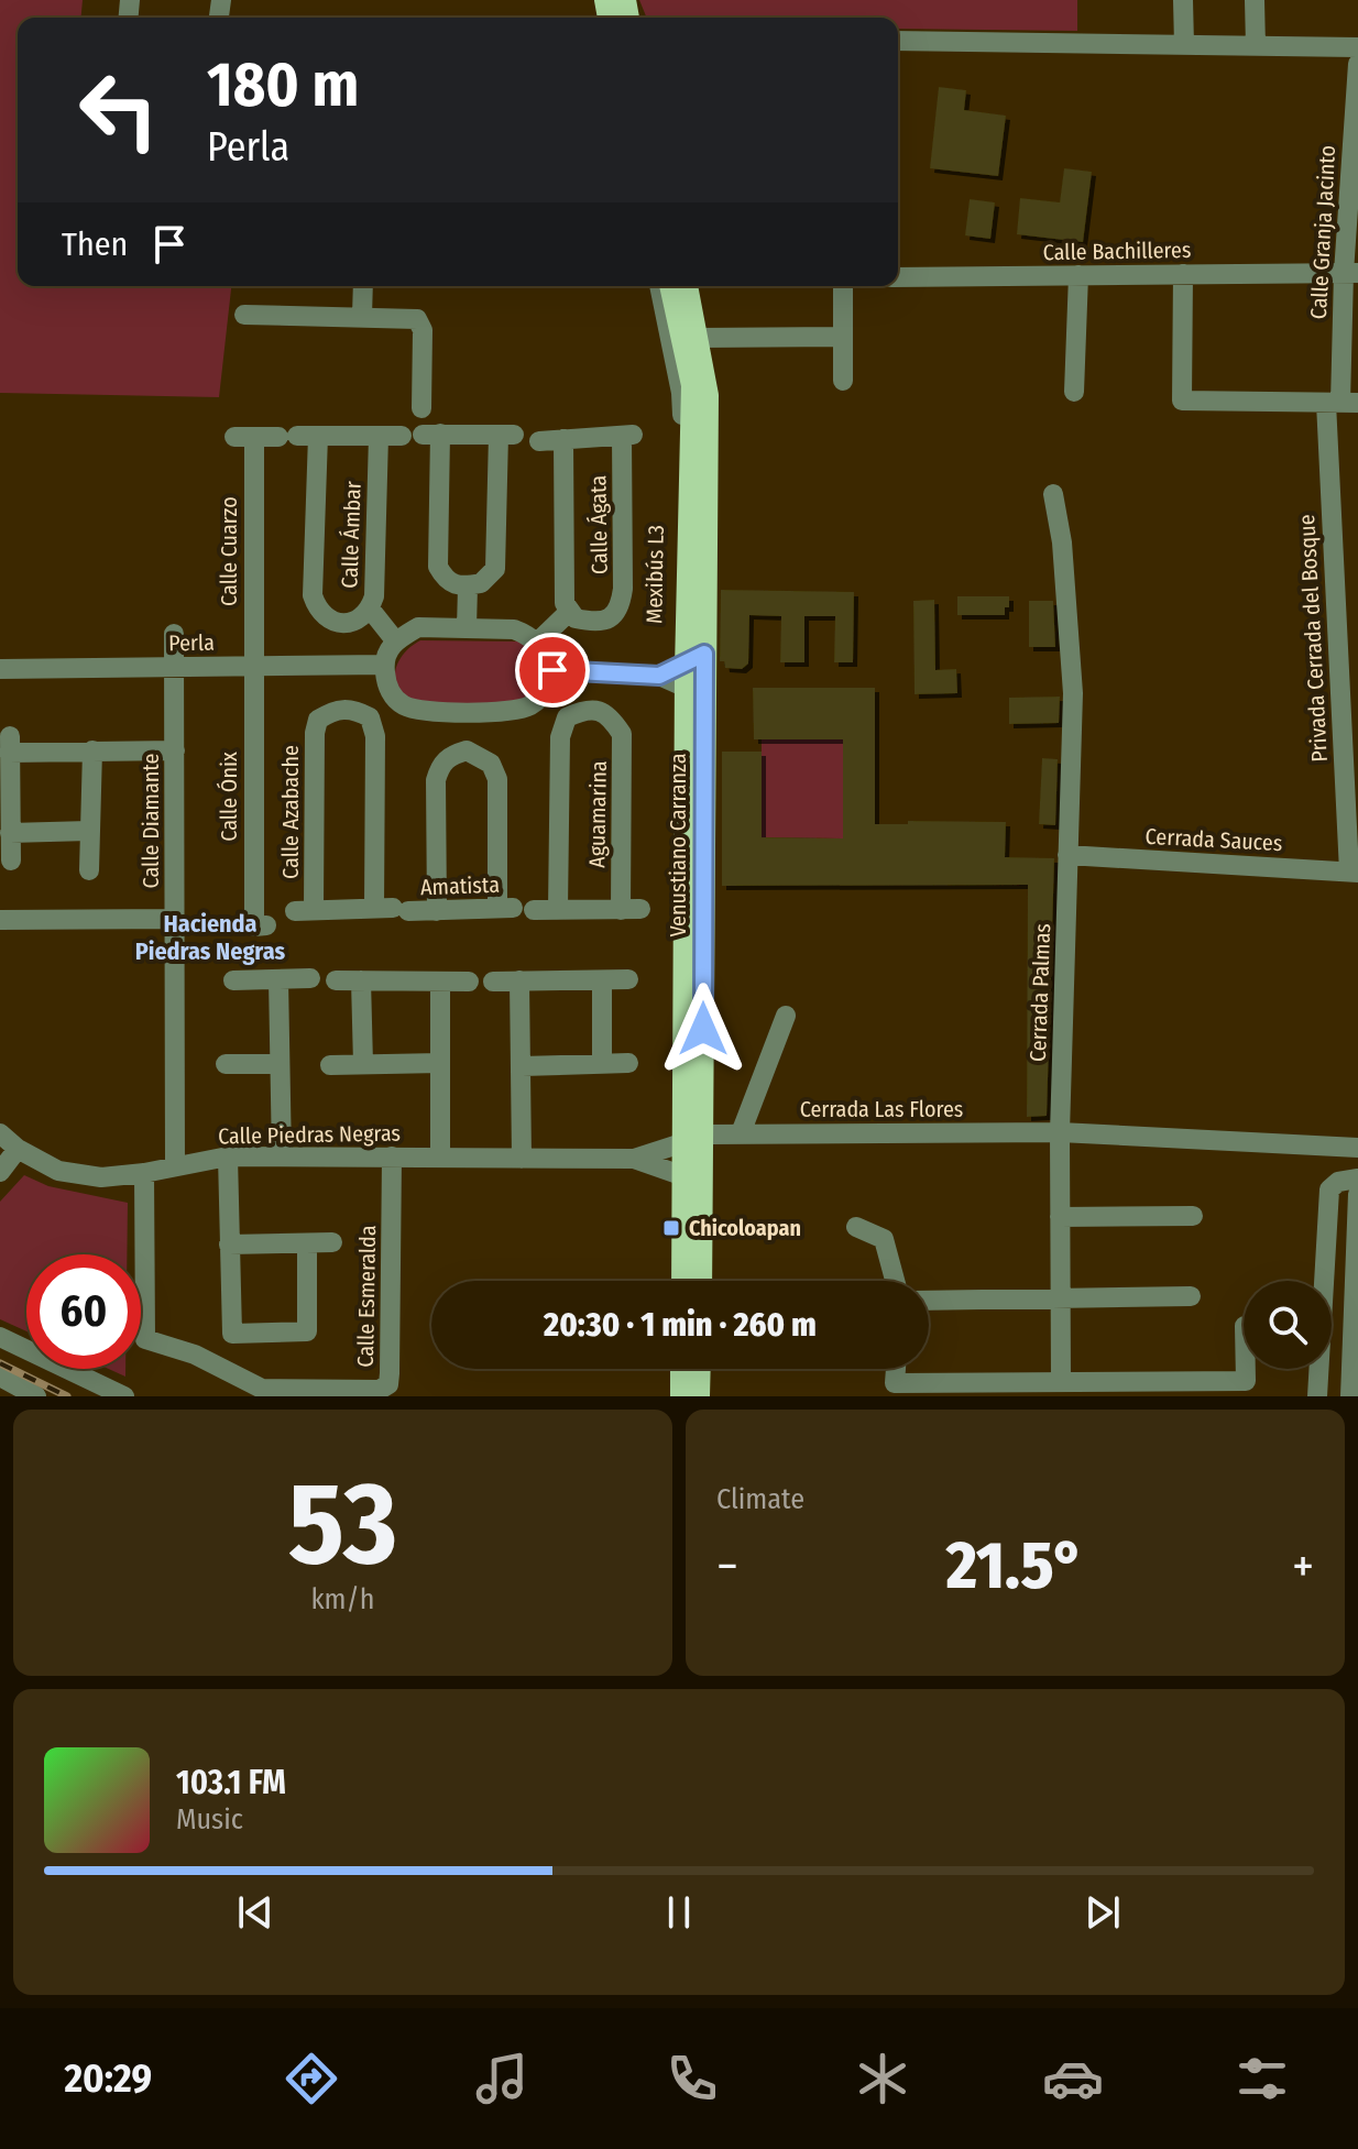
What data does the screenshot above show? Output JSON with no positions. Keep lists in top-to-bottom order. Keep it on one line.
{"streets":{"main road":["Venustiano Carranza"],"street":["Calle Granja Jacinto","Calle Bachilleres","Calle Ágata","Calle Ámbar","Calle Cuarzo","Mexibús L3","Privada Cerrada del Bosque","Perla","Calle Ónix","Calle Azabache","Aguamarina","Calle Diamante","Cerrada Sauces","Amatista","Cerrada Palmas","Cerrada Las Flores","Calle Piedras Negras","Calle Esmeralda"]},"crossings":[["Calle Granja Jacinto","Calle Bachilleres"],["Calle Granja Jacinto","Privada Cerrada del Bosque"],["Calle Ámbar","Calle Cuarzo"],["Calle Cuarzo","Perla"],["Calle Cuarzo","Calle Ónix"],["Mexibús L3","Venustiano Carranza"],["Privada Cerrada del Bosque","Cerrada Sauces"],["Perla","Calle Ónix"],["Perla","Calle Diamante"],["Calle Azabache","Amatista"],["Aguamarina","Amatista"],["Calle Diamante","Calle Piedras Negras"],["Cerrada Sauces","Cerrada Palmas"],["Venustiano Carranza","Cerrada Las Flores"],["Venustiano Carranza","Calle Piedras Negras"],["Cerrada Palmas","Cerrada Las Flores"],["Cerrada Las Flores","Calle Piedras Negras"],["Calle Piedras Negras","Calle Esmeralda"]],"districts":["Hacienda Piedras Negras"],"places":{"transit":["Chicoloapan"]},"page":{"turn":["180 m","Perla"],"then":"Then","limit":"60","trip":"20:30 · 1 min · 260 m","tile":[["53","km/h"],"Climate"],"heat":["−","21.5°","+"],"song":["103.1 FM","Music"],"tabs":"20:29"}}
